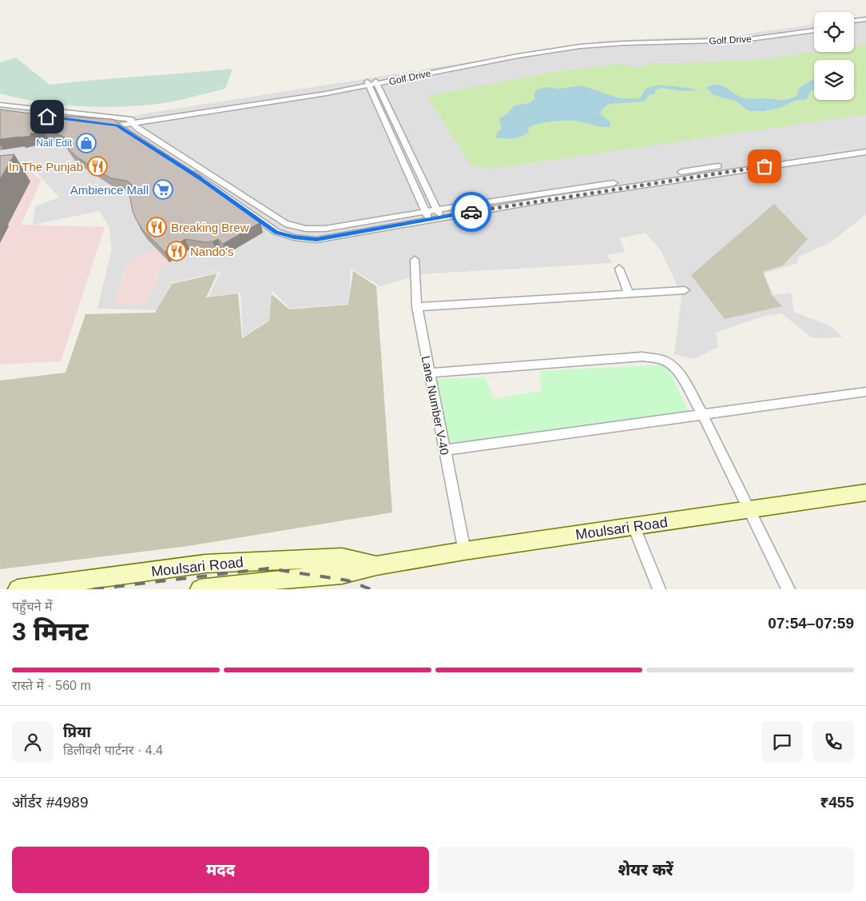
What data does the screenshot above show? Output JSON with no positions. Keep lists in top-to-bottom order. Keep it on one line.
{"streets":{"street":["Golf Drive","Lane Number V-40","Moulsari Road"]},"crossings":[["Lane Number V-40","Moulsari Road"]],"places":{"shop":["Nail Edit"],"restaurant":["In The Punjab","Breaking Brew","Nando's"],"supermarket":["Ambience Mall"]},"page":{"heading":["3 मिनट","पहुँचने में","07:54–07:59"],"panel":["प्रिया","डिलीवरी पार्टनर · 4.4","ऑर्डर #4989","₹455"],"bar":"रास्ते में · 560 m","buttons":["मदद","शेयर करें"]}}
